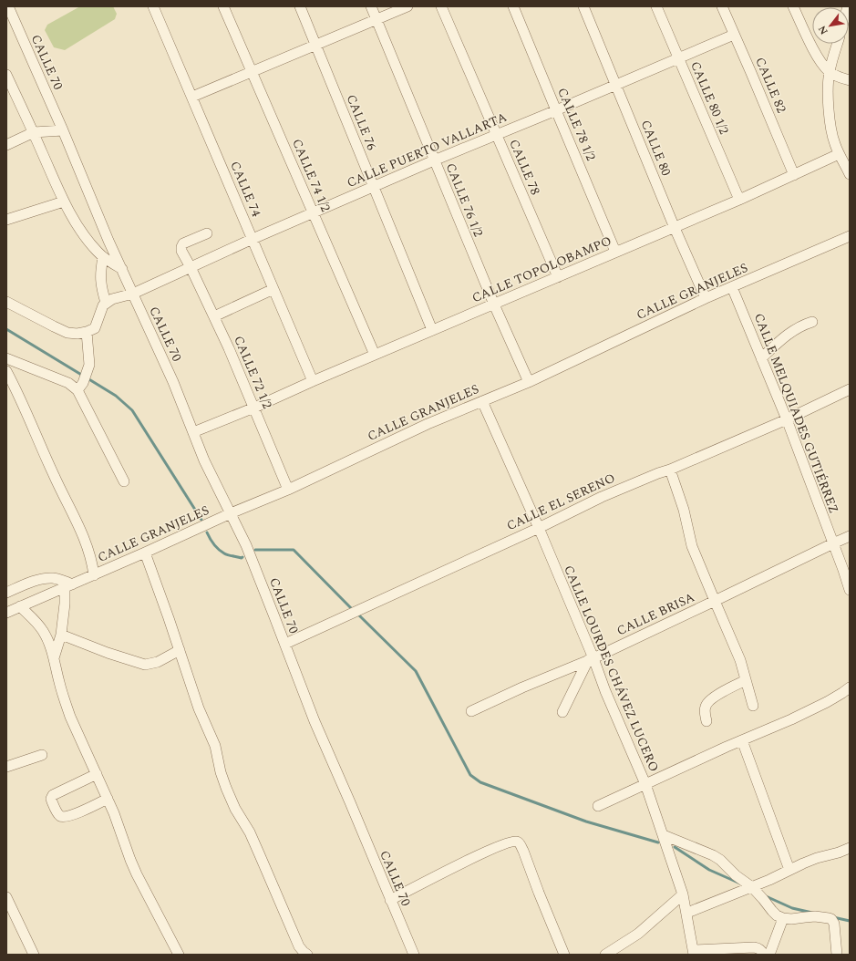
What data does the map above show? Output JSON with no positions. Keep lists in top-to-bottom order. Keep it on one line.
{"streets":{"street":["CALLE 70","CALLE 82","CALLE 80 1/2","CALLE 76","CALLE 78 1/2","CALLE 80","CALLE PUERTO VALLARTA","CALLE 78","CALLE 74 1/2","CALLE 74","CALLE 76 1/2","CALLE TOPOLOBAMPO","CALLE GRANJELES","CALLE 72 1/2","CALLE MELQUIADES GUTIÉRREZ","CALLE EL SERENO","CALLE BRISA","CALLE LOURDES CHÁVEZ LUCERO"]},"crossings":[["CALLE 70","CALLE PUERTO VALLARTA"],["CALLE 70","CALLE TOPOLOBAMPO"],["CALLE 70","CALLE GRANJELES"],["CALLE 70","CALLE EL SERENO"],["CALLE 82","CALLE PUERTO VALLARTA"],["CALLE 82","CALLE TOPOLOBAMPO"],["CALLE 80 1/2","CALLE PUERTO VALLARTA"],["CALLE 80 1/2","CALLE TOPOLOBAMPO"],["CALLE 76","CALLE PUERTO VALLARTA"],["CALLE 76","CALLE TOPOLOBAMPO"],["CALLE 78 1/2","CALLE PUERTO VALLARTA"],["CALLE 78 1/2","CALLE TOPOLOBAMPO"],["CALLE 80","CALLE PUERTO VALLARTA"],["CALLE 80","CALLE TOPOLOBAMPO"],["CALLE 80","CALLE GRANJELES"],["CALLE PUERTO VALLARTA","CALLE 78"],["CALLE PUERTO VALLARTA","CALLE 74 1/2"],["CALLE PUERTO VALLARTA","CALLE 74"],["CALLE PUERTO VALLARTA","CALLE 76 1/2"],["CALLE PUERTO VALLARTA","CALLE 72 1/2"],["CALLE 78","CALLE TOPOLOBAMPO"],["CALLE 74 1/2","CALLE TOPOLOBAMPO"],["CALLE 74","CALLE TOPOLOBAMPO"],["CALLE 76 1/2","CALLE TOPOLOBAMPO"],["CALLE 76 1/2","CALLE GRANJELES"],["CALLE TOPOLOBAMPO","CALLE 72 1/2"],["CALLE GRANJELES","CALLE 72 1/2"],["CALLE GRANJELES","CALLE MELQUIADES GUTIÉRREZ"],["CALLE GRANJELES","CALLE LOURDES CHÁVEZ LUCERO"],["CALLE MELQUIADES GUTIÉRREZ","CALLE EL SERENO"],["CALLE MELQUIADES GUTIÉRREZ","CALLE BRISA"],["CALLE EL SERENO","CALLE LOURDES CHÁVEZ LUCERO"],["CALLE BRISA","CALLE LOURDES CHÁVEZ LUCERO"]],"north":"bottom left"}
